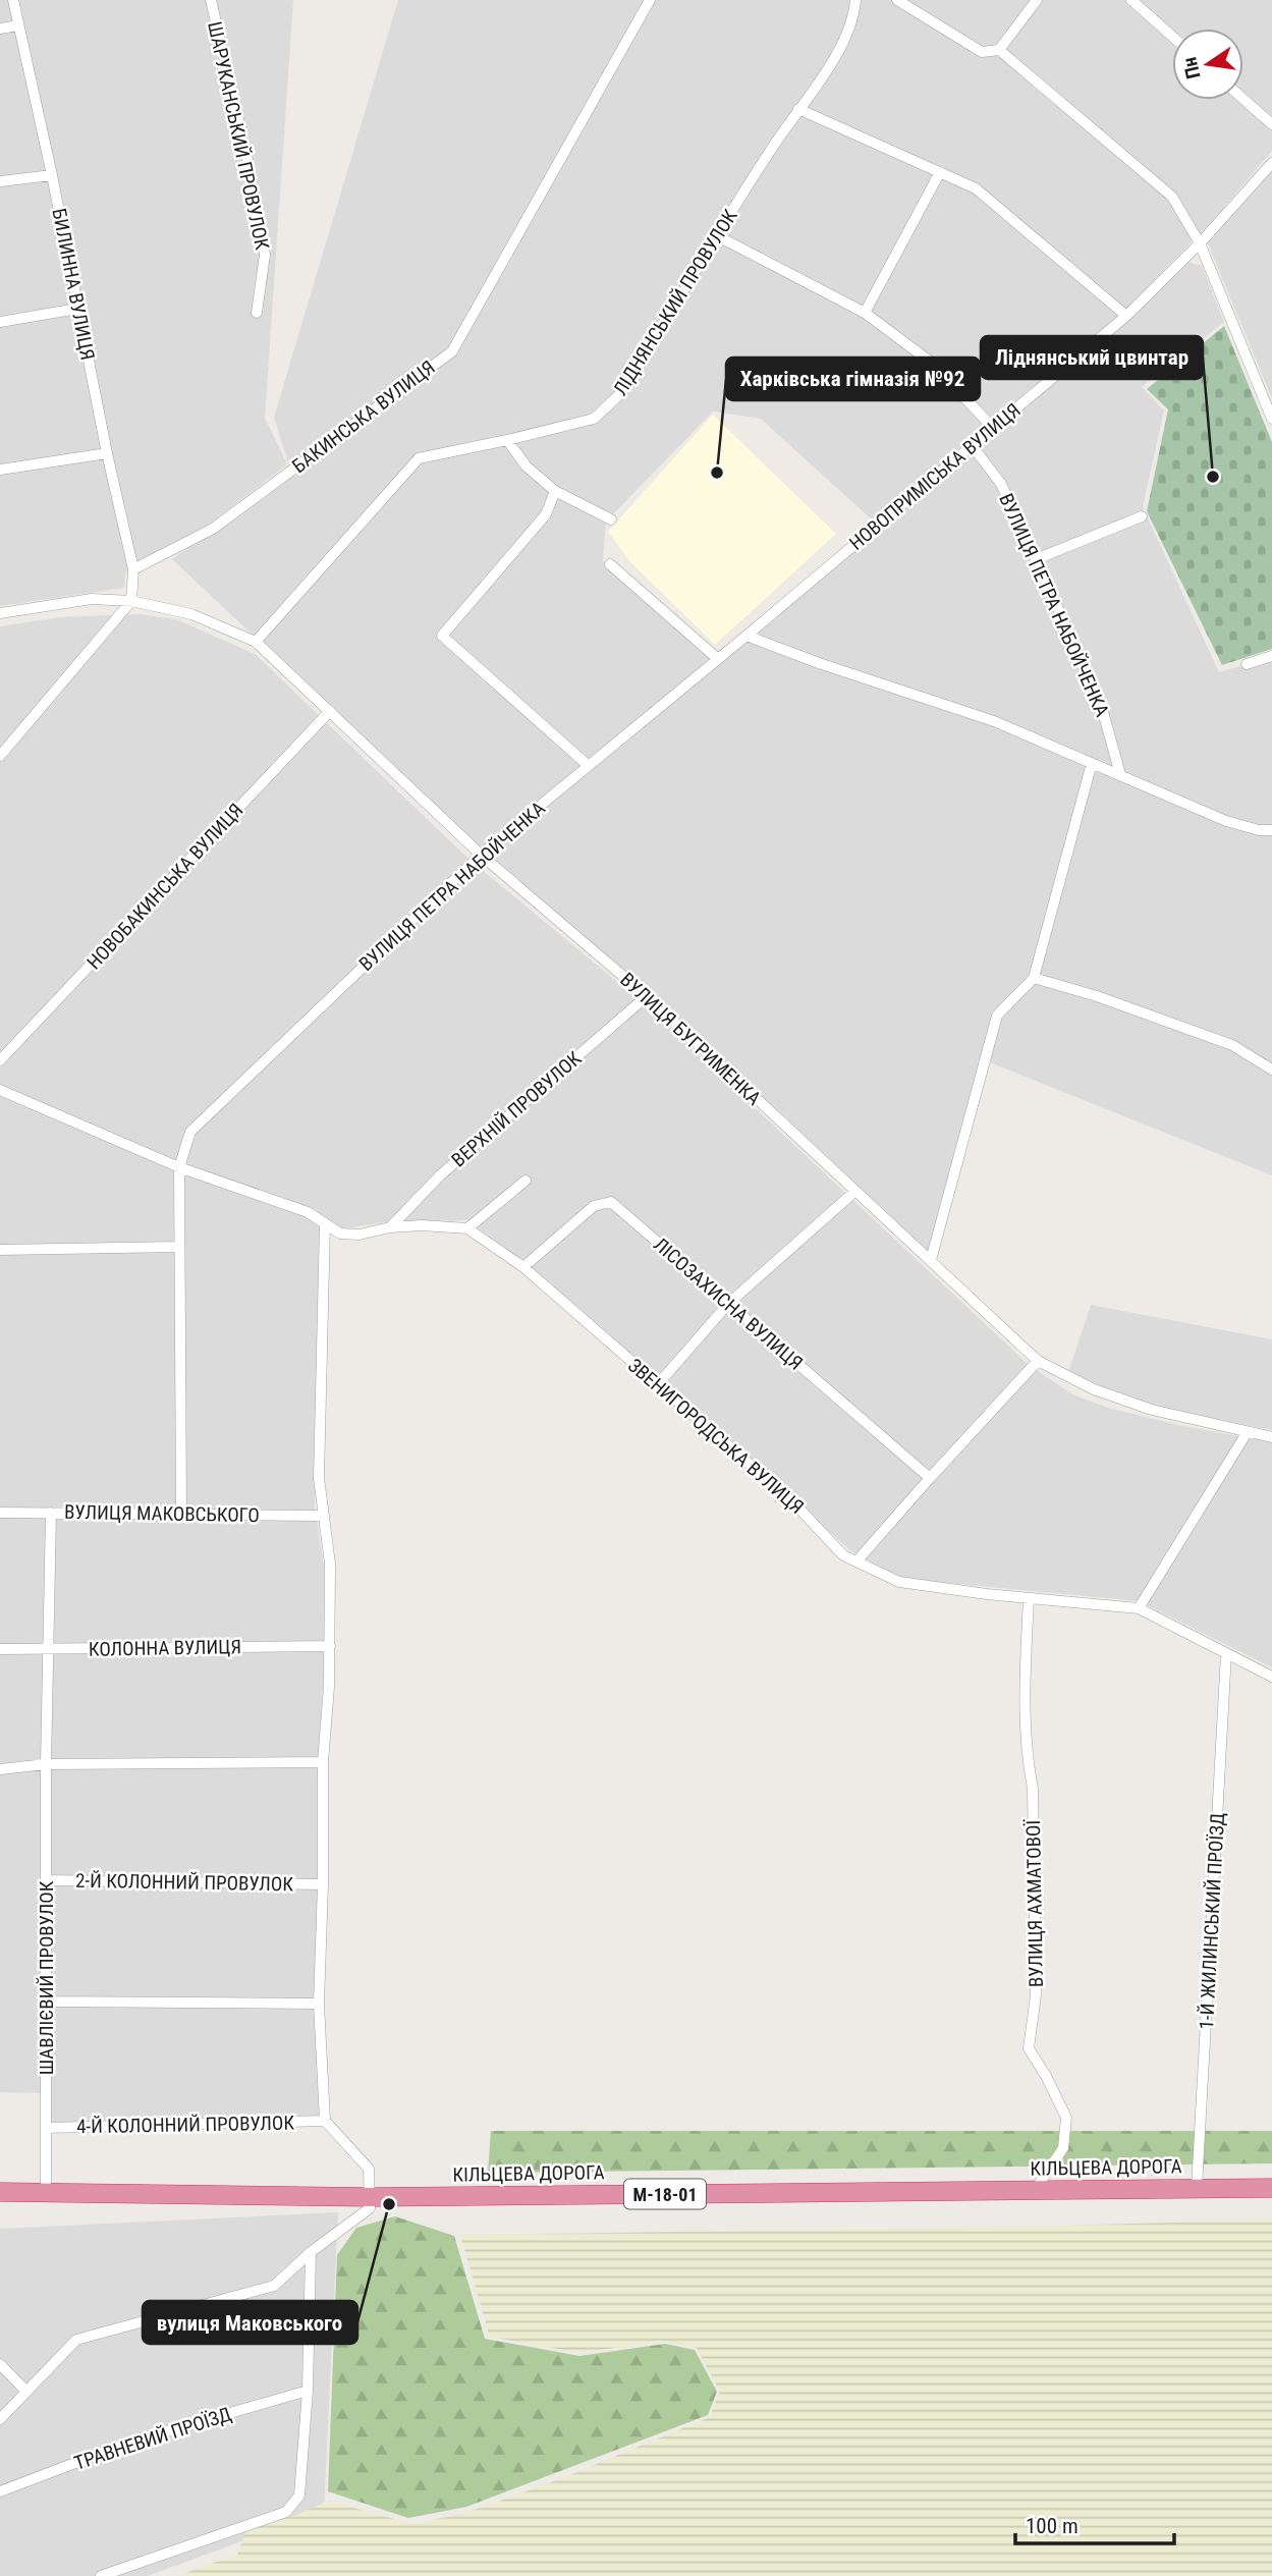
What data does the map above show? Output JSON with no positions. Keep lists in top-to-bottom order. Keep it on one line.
{"streets":{"highway":["КІЛЬЦЕВА ДОРОГА","М-18-01"],"street":["ШАРУКАНСЬКИЙ ПРОВУЛОК","БИЛИННА ВУЛИЦЯ","ЛІДНЯНСЬКИЙ ПРОВУЛОК","БАКИНСЬКА ВУЛИЦЯ","НОВОПРИМІСЬКА ВУЛИЦЯ","ВУЛИЦЯ ПЕТРА НАБОЙЧЕНКА","НОВОБАКИНСЬКА ВУЛИЦЯ","ВУЛИЦЯ БУГРИМЕНКА","ВЕРХНІЙ ПРОВУЛОК","ЛІСОЗАХИСНА ВУЛИЦЯ","ЗВЕНИГОРОДСЬКА ВУЛИЦЯ","ВУЛИЦЯ МАКОВСЬКОГО","КОЛОННА ВУЛИЦЯ","2-Й КОЛОННИЙ ПРОВУЛОК","ВУЛИЦЯ АХМАТОВОЇ","1-Й ЖИЛИНСЬКИЙ ПРОЇЗД","ШАВЛІЄВИЙ ПРОВУЛОК","4-Й КОЛОННИЙ ПРОВУЛОК","ТРАВНЕВИЙ ПРОЇЗД"]},"crossings":[["БИЛИННА ВУЛИЦЯ","БАКИНСЬКА ВУЛИЦЯ"],["ЛІДНЯНСЬКИЙ ПРОВУЛОК","ВУЛИЦЯ БУГРИМЕНКА"],["НОВОПРИМІСЬКА ВУЛИЦЯ","ВУЛИЦЯ ПЕТРА НАБОЙЧЕНКА"],["ВУЛИЦЯ ПЕТРА НАБОЙЧЕНКА","ВУЛИЦЯ БУГРИМЕНКА"],["ВУЛИЦЯ ПЕТРА НАБОЙЧЕНКА","ВУЛИЦЯ МАКОВСЬКОГО"],["НОВОБАКИНСЬКА ВУЛИЦЯ","ВУЛИЦЯ БУГРИМЕНКА"],["ВУЛИЦЯ БУГРИМЕНКА","ВЕРХНІЙ ПРОВУЛОК"],["ЛІСОЗАХИСНА ВУЛИЦЯ","ЗВЕНИГОРОДСЬКА ВУЛИЦЯ"],["ЗВЕНИГОРОДСЬКА ВУЛИЦЯ","ВУЛИЦЯ АХМАТОВОЇ"],["ЗВЕНИГОРОДСЬКА ВУЛИЦЯ","1-Й ЖИЛИНСЬКИЙ ПРОЇЗД"],["ВУЛИЦЯ МАКОВСЬКОГО","ШАВЛІЄВИЙ ПРОВУЛОК"],["КОЛОННА ВУЛИЦЯ","ШАВЛІЄВИЙ ПРОВУЛОК"],["2-Й КОЛОННИЙ ПРОВУЛОК","ШАВЛІЄВИЙ ПРОВУЛОК"],["ВУЛИЦЯ АХМАТОВОЇ","КІЛЬЦЕВА ДОРОГА"],["1-Й ЖИЛИНСЬКИЙ ПРОЇЗД","КІЛЬЦЕВА ДОРОГА"],["ШАВЛІЄВИЙ ПРОВУЛОК","4-Й КОЛОННИЙ ПРОВУЛОК"],["ШАВЛІЄВИЙ ПРОВУЛОК","КІЛЬЦЕВА ДОРОГА"]],"places":["Харківська гімназія №92","Ліднянський цвинтар","вулиця Маковського"],"scale_bar":"100 m","north":"left"}
